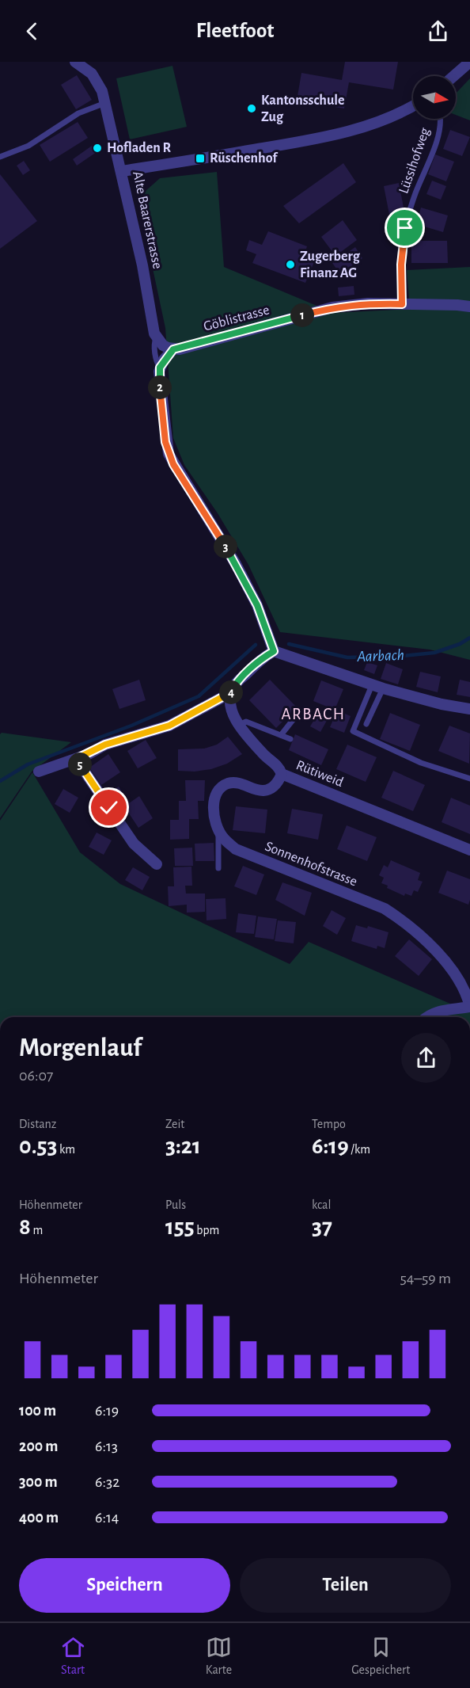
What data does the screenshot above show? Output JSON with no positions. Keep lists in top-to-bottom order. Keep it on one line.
{"streets":{"street":["Alte Baarerstrasse","Göblistrasse","Rütiweid","Sonnenhofstrasse"],"lane":["Lüssihofweg"]},"crossings":[["Lüssihofweg","Göblistrasse"],["Rütiweid","Sonnenhofstrasse"]],"districts":["ARBACH"],"water":["Aarbach"],"places":{"other":["Kantonsschule Zug","Hofladen R","Zugerberg Finanz AG"],"transit":["Rüschenhof"]},"north":"right","page":{"header":"Fleetfoot","pins":["1","2","3","4","5"],"heading":["Morgenlauf","06:07"],"stats":[["Distanz","0.53 km"],["Zeit","3:21"],["Tempo","6:19 /km"],["Höhenmeter","8 m"],["Puls","155 bpm"],["kcal","37"]],"chart":["Höhenmeter","54–59 m"],"list":[{"name":"100 m","note":"6:19"},{"name":"200 m","note":"6:13"},{"name":"300 m","note":"6:32"},{"name":"400 m","note":"6:14"}],"buttons":["Speichern","Teilen"],"tabs":["Start","Karte","Gespeichert"]}}
